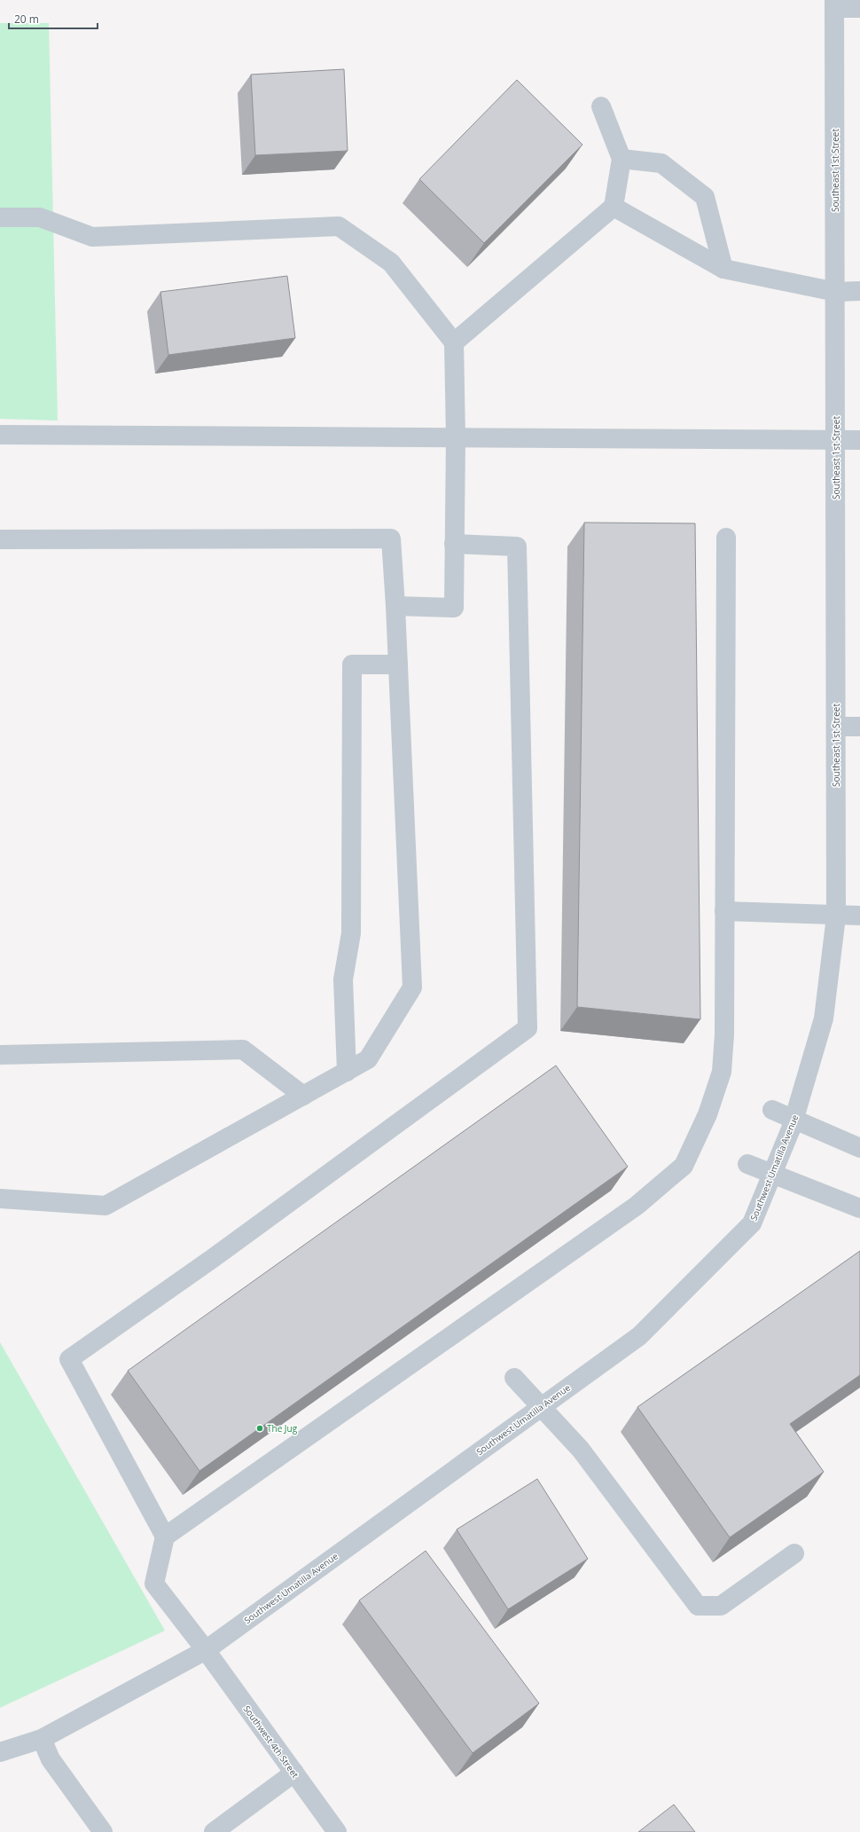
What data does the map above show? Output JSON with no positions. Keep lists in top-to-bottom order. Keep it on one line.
{"streets":{"street":["Southeast 1st Street","Southwest Umatilla Avenue","Southwest 4th Street"]},"crossings":[["Southeast 1st Street","Southwest Umatilla Avenue"],["Southwest Umatilla Avenue","Southwest 4th Street"]],"places":["The Jug"],"scale_bar":"20 m"}
